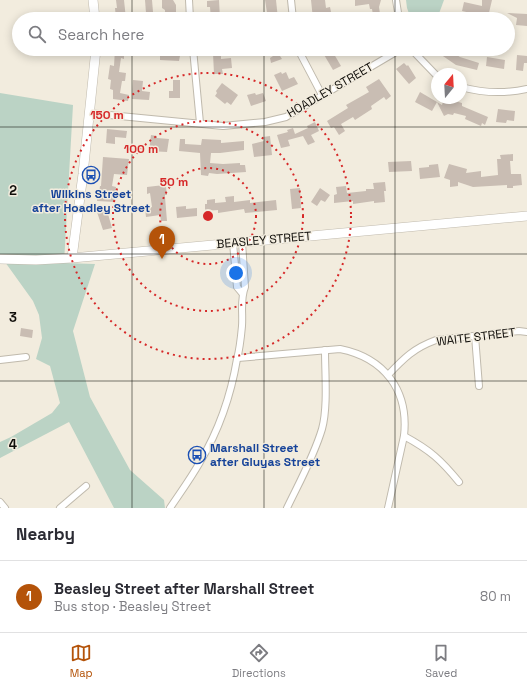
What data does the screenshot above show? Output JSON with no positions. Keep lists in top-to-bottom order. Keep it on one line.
{"streets":{"main road":["BEASLEY STREET"],"street":["HOADLEY STREET","WAITE STREET"]},"places":{"bus stop":["Wilkins Street after Hoadley Street","Marshall Street after Gluyas Street"]},"north":"top","page":{"search":"Search here","pins":"1","heading":"Nearby","list":[{"mark":"1","name":"Beasley Street after Marshall Street","note":"Bus stop · Beasley Street","value":"80 m"}],"nav":["Map","Directions","Saved"]},"grid":{"rows":["2","3","4"]},"rings":["150 m","100 m","50 m"]}
